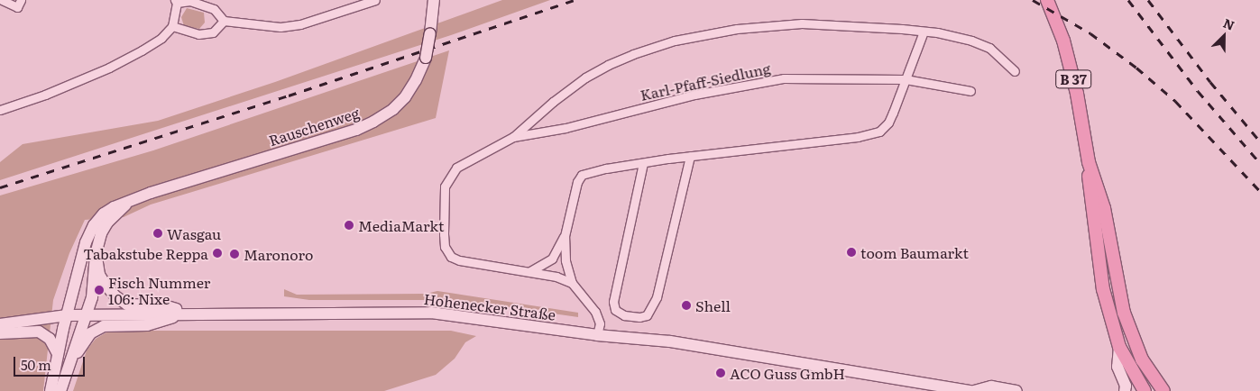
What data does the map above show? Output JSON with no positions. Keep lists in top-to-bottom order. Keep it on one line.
{"streets":{"main road":["B 37","Rauschenweg","Hohenecker Straße"],"street":["Karl-Pfaff-Siedlung"]},"crossings":[["Rauschenweg","Hohenecker Straße"]],"places":["MediaMarkt","Wasgau","toom Baumarkt","Tabakstube Reppa","Maronoro","Fisch Nummer 106: Nixe","Shell","ACO Guss GmbH"],"scale_bar":"50 m","north":"top right"}
